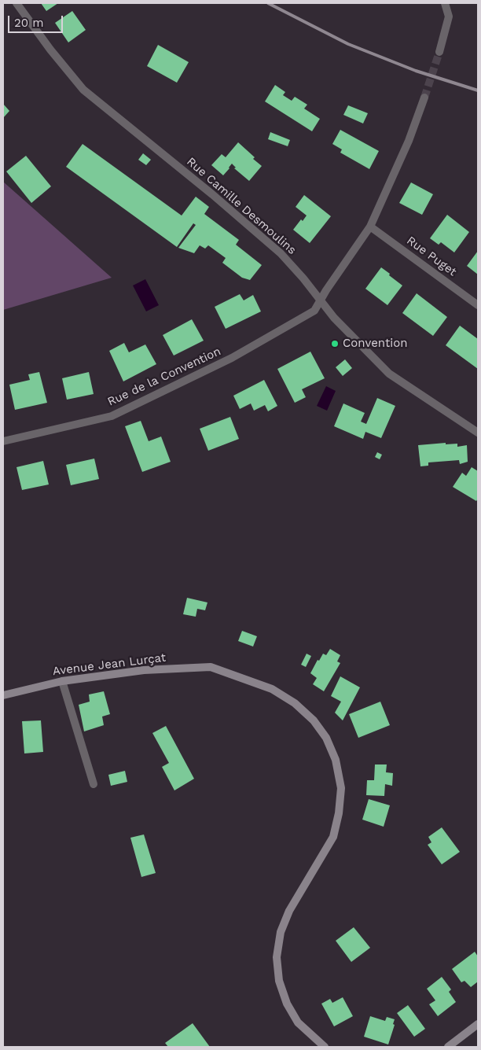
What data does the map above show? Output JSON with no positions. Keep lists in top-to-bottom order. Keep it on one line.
{"streets":{"main road":["Avenue Jean Lurçat"],"street":["Rue Camille Desmoulins","Rue Puget","Rue de la Convention"]},"crossings":[["Rue Camille Desmoulins","Rue de la Convention"],["Rue Puget","Rue de la Convention"]],"places":["Convention"],"scale_bar":"20 m"}
